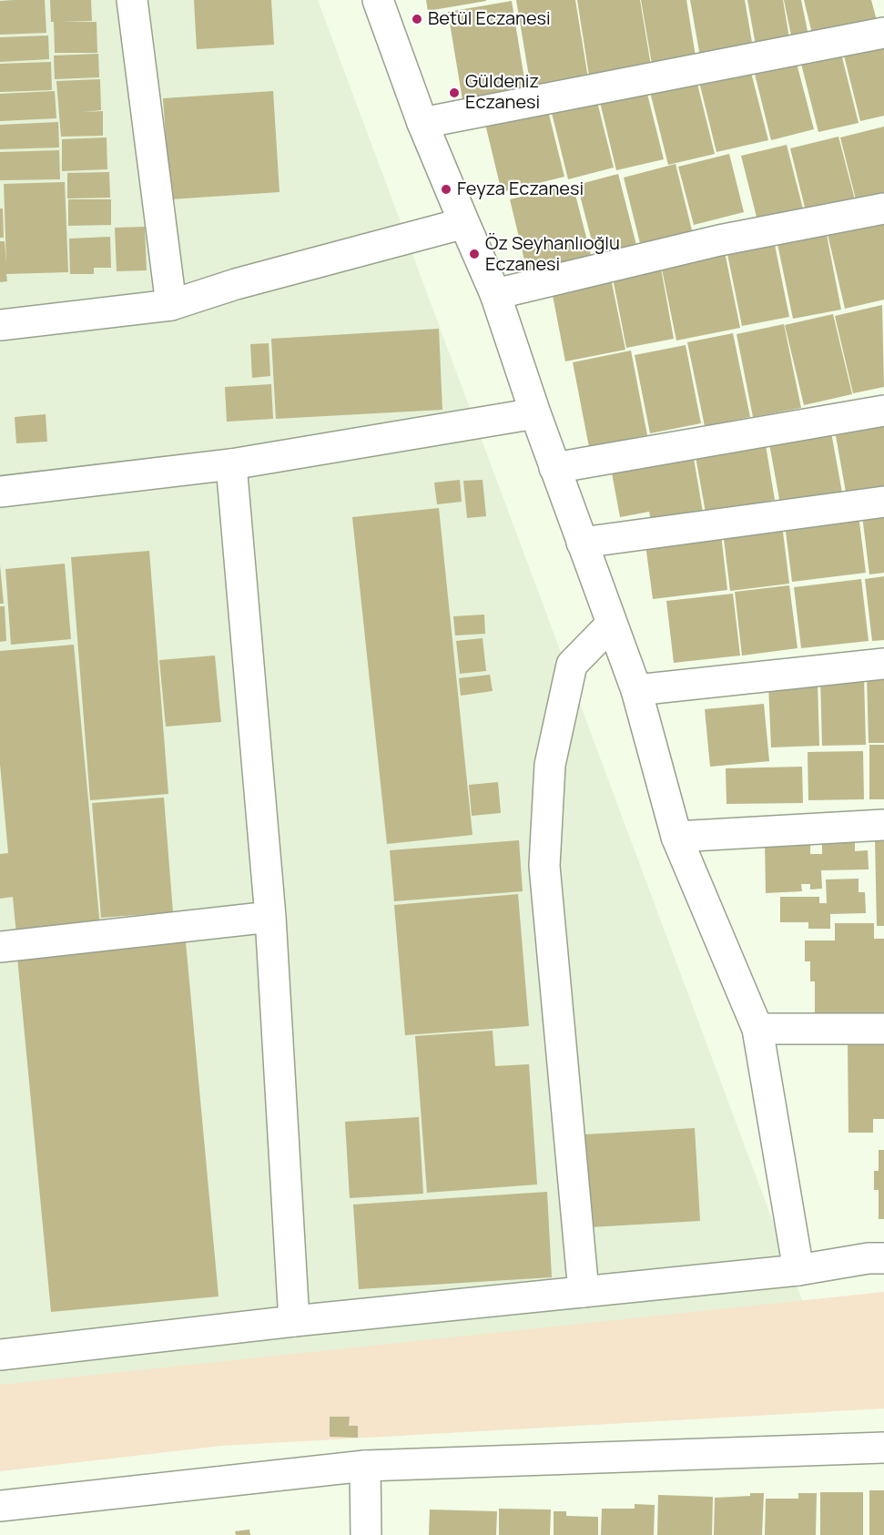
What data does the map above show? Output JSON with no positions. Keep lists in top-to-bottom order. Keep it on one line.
{"places":["Betül Eczanesi","Güldeniz Eczanesi","Feyza Eczanesi","Öz Seyhanlıoğlu Eczanesi"]}
